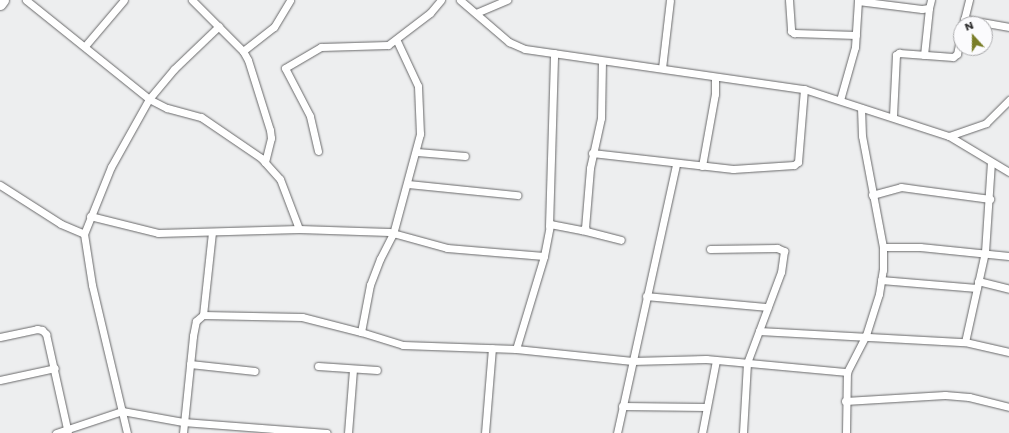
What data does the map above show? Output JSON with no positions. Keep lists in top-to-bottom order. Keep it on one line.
{"north":"top"}
